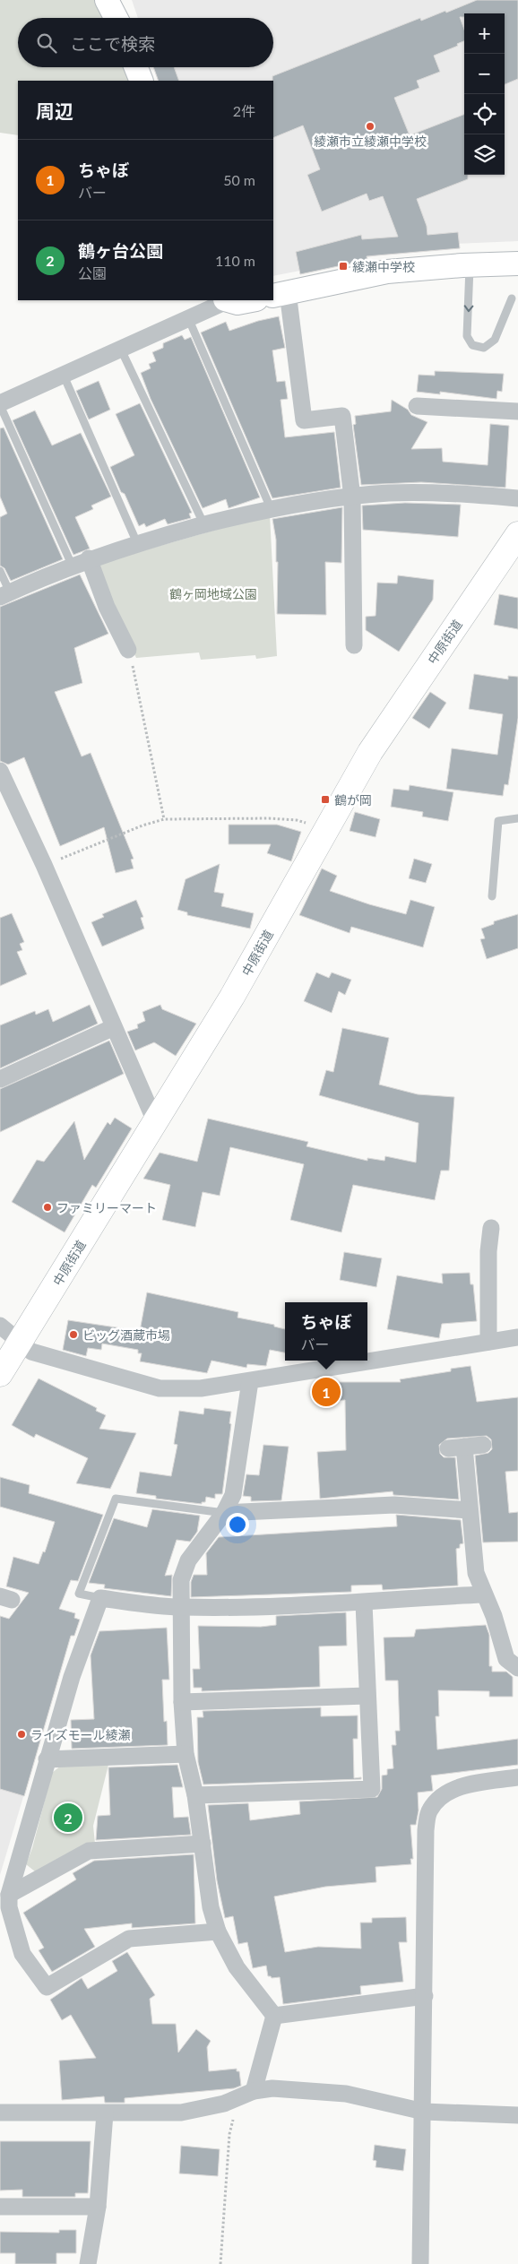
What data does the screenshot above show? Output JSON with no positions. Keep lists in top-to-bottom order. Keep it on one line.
{"streets":{"main road":["中原街道"]},"parks":["鶴ヶ岡地域公園"],"places":{"other":["綾瀬市立綾瀬中学校","ファミリーマート","ビッグ酒蔵市場","ライズモール綾瀬"],"transit":["綾瀬中学校","鶴が岡"]},"page":{"map_buttons":["+","−"],"search":"ここで検索","heading":["周辺","2件"],"list":[{"mark":"1","name":"ちゃぼ","note":"バー","value":"50 m"},{"mark":"2","name":"鶴ヶ台公園","note":"公園","value":"110 m"}],"popup":["ちゃぼ","バー"],"pins":["1","2"]}}
